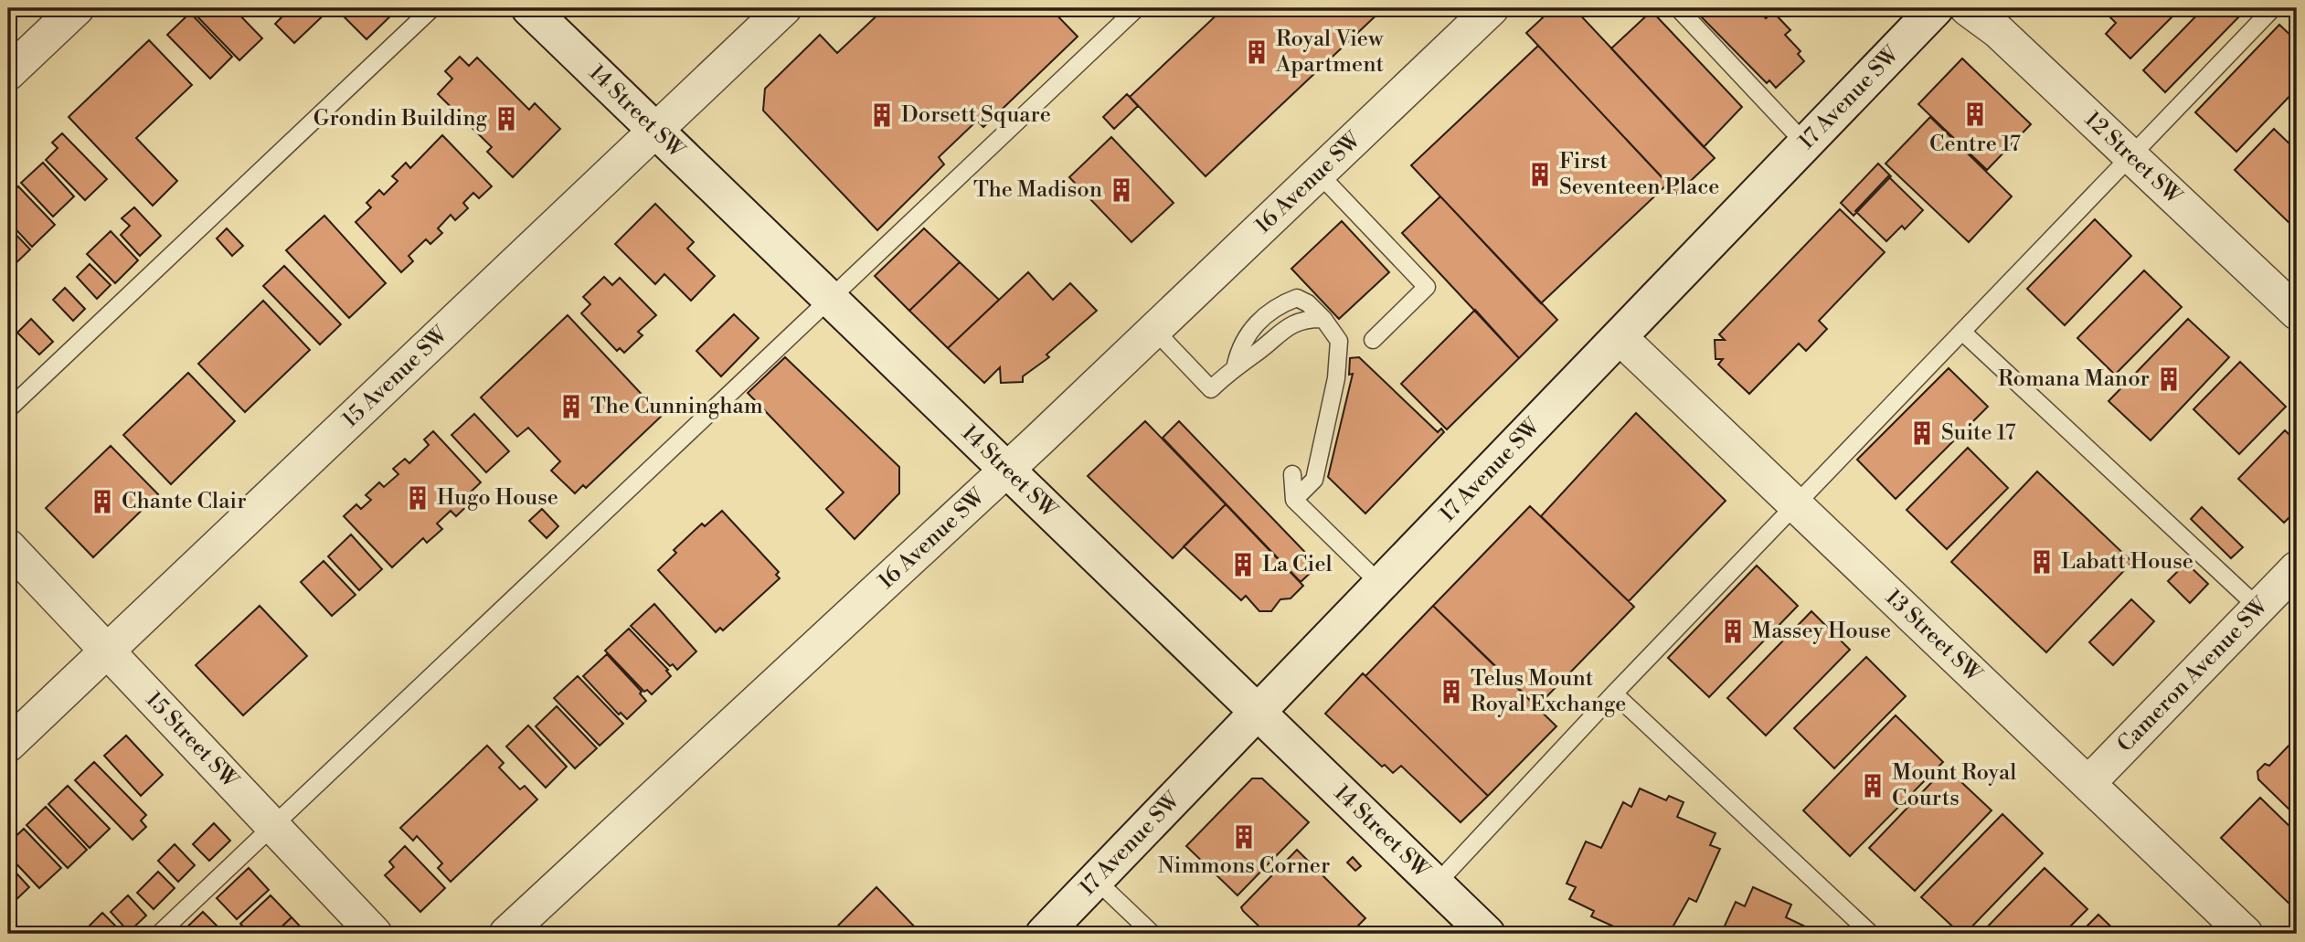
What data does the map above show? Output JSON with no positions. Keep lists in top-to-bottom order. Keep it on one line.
{"streets":{"main road":["17 Avenue SW","14 Street SW"],"street":["12 Street SW","16 Avenue SW","15 Avenue SW","13 Street SW","Cameron Avenue SW","15 Street SW"]},"crossings":[["17 Avenue SW","14 Street SW"],["17 Avenue SW","13 Street SW"],["14 Street SW","16 Avenue SW"],["14 Street SW","15 Avenue SW"],["15 Avenue SW","15 Street SW"],["13 Street SW","Cameron Avenue SW"]],"places":{"building":["Royal View Apartment","Centre 17","Dorsett Square","Grondin Building","First Seventeen Place","The Madison","Romana Manor","The Cunningham","Suite 17","Hugo House","Chante Clair","Labatt House","La Ciel","Massey House","Telus Mount Royal Exchange","Mount Royal Courts","Nimmons Corner"]}}
